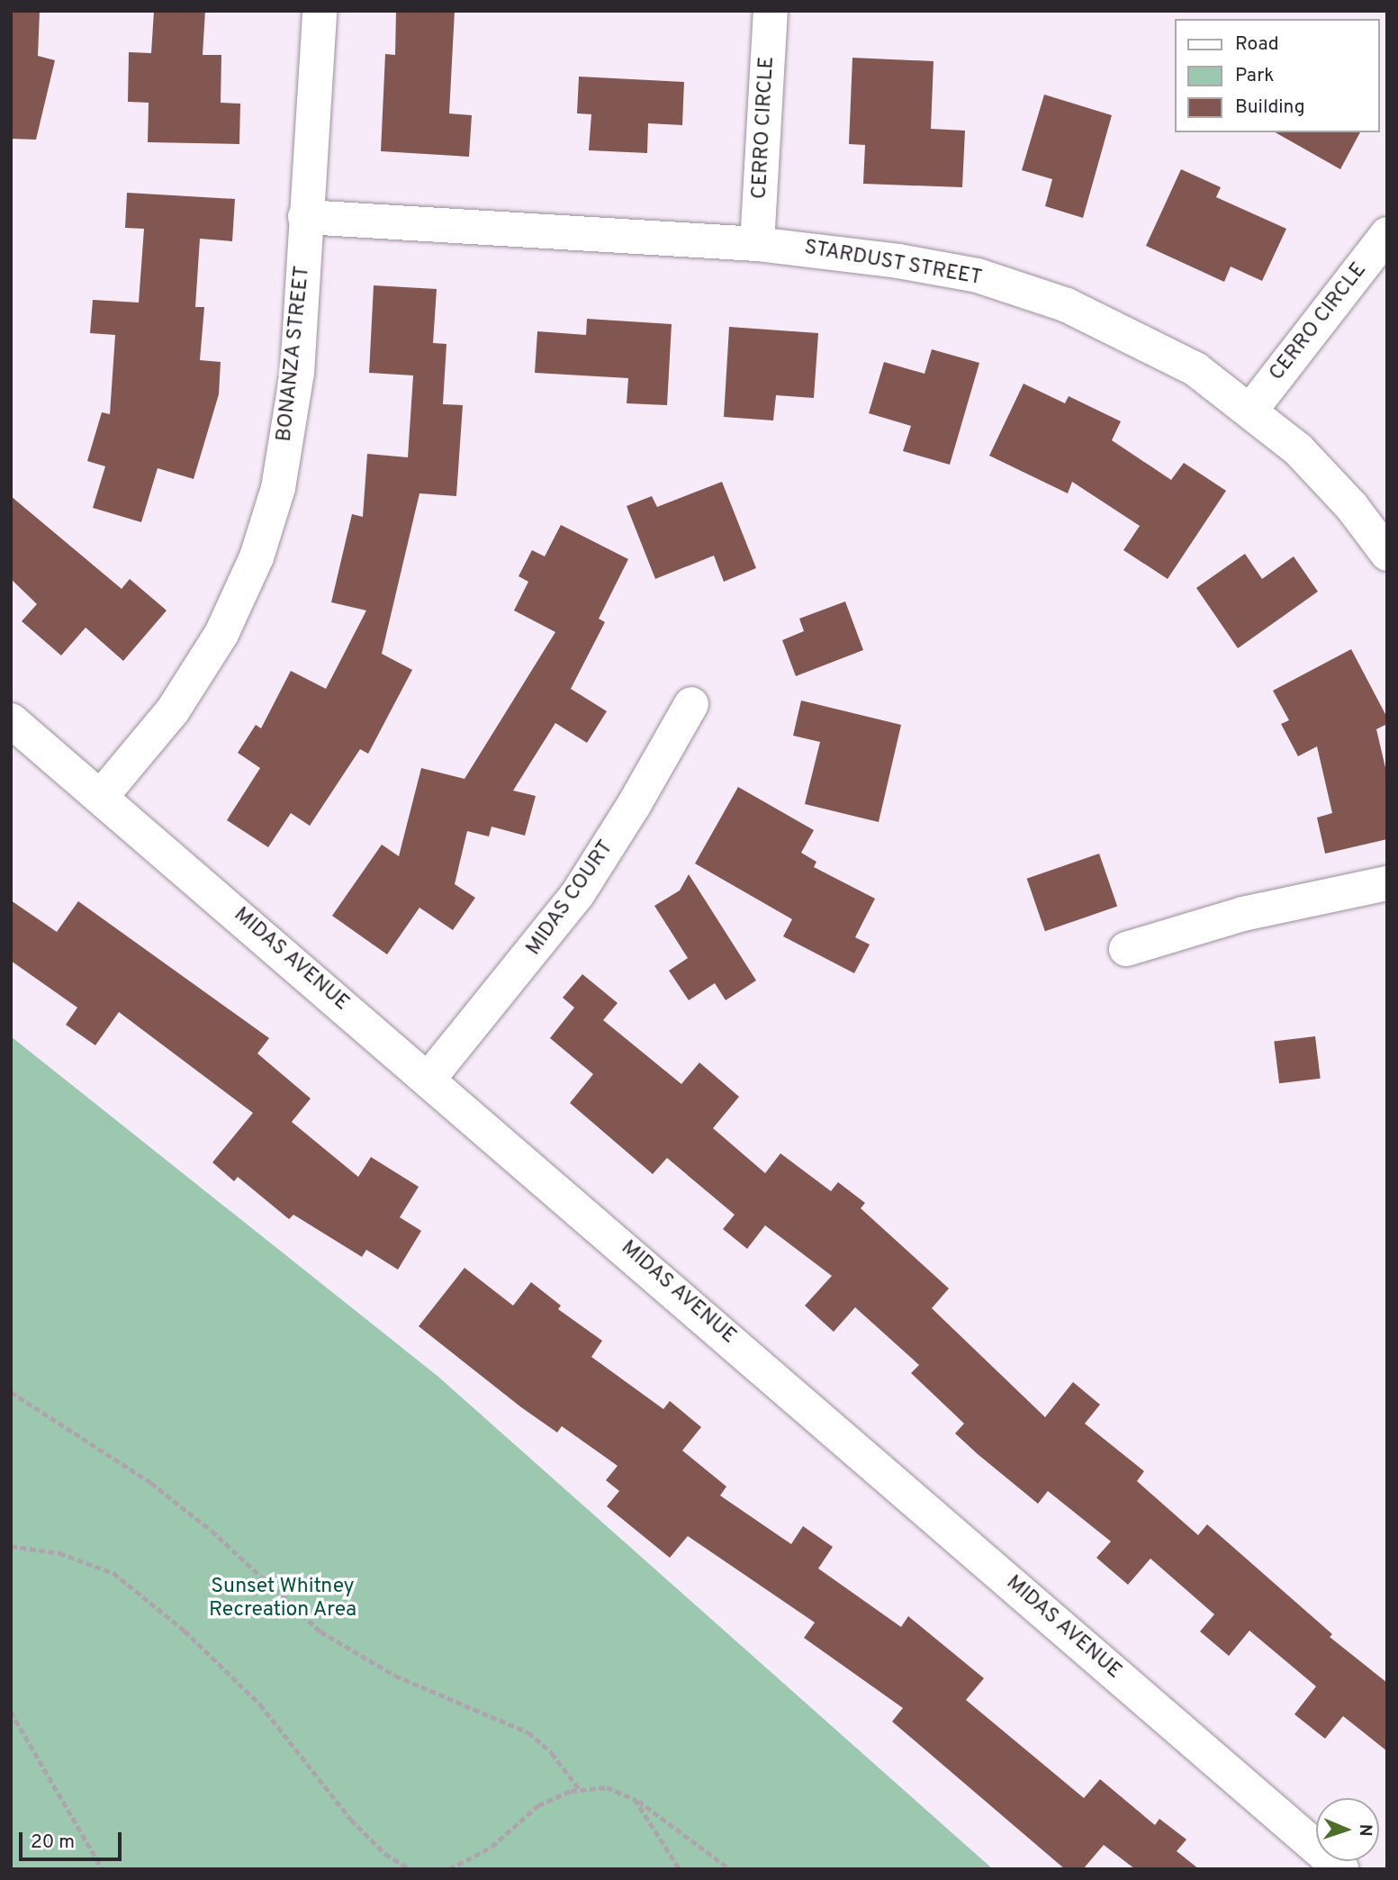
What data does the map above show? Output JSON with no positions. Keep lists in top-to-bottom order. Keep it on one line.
{"streets":{"street":["CERRO CIRCLE","STARDUST STREET","BONANZA STREET","MIDAS COURT","MIDAS AVENUE"]},"crossings":[["CERRO CIRCLE","STARDUST STREET"],["STARDUST STREET","BONANZA STREET"],["BONANZA STREET","MIDAS AVENUE"],["MIDAS COURT","MIDAS AVENUE"]],"parks":["Sunset Whitney Recreation Area"],"legend":["Road","Park","Building"],"scale_bar":"20 m","north":"right"}
